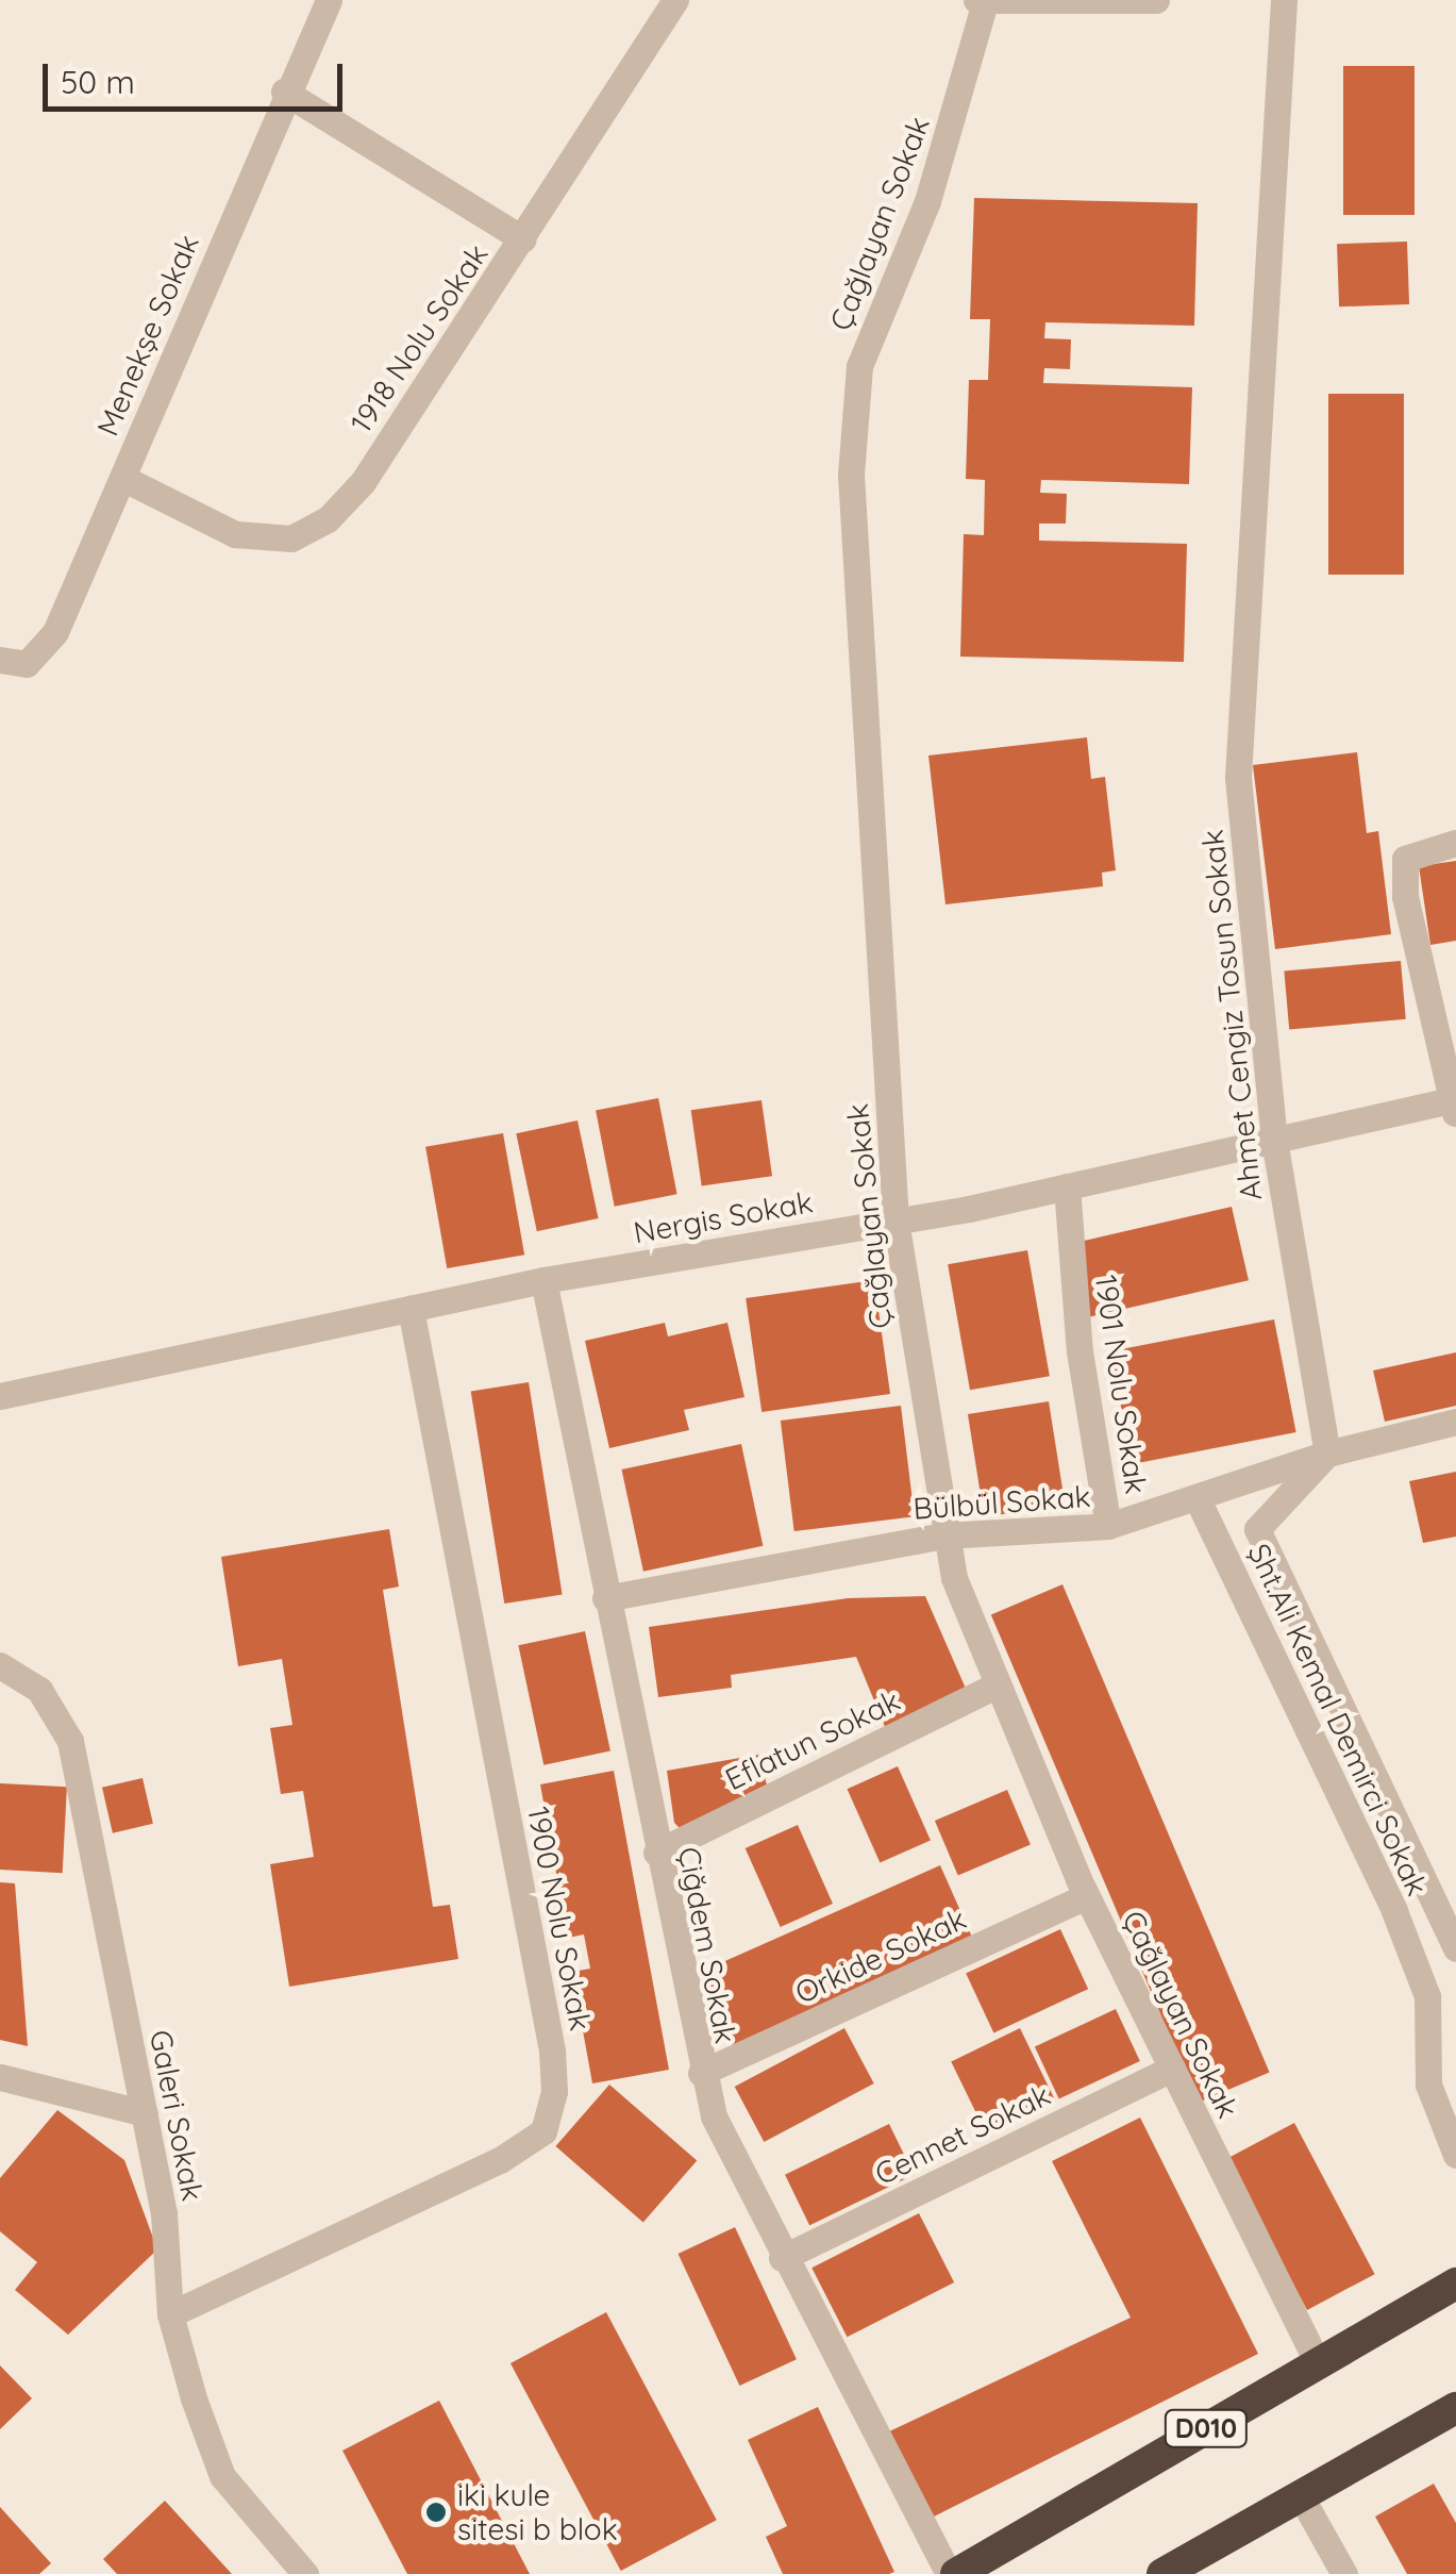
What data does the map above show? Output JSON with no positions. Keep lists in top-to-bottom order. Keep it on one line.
{"streets":{"highway":["D010"],"street":["Çağlayan Sokak","Menekşe Sokak","1918 Nolu Sokak","Ahmet Cengiz Tosun Sokak","Nergis Sokak","1901 Nolu Sokak","Bülbül Sokak","Şht.Ali Kemal Demirci Sokak","Eflatun Sokak","1900 Nolu Sokak","Çiğdem Sokak","Orkide Sokak","Galeri Sokak","Cennet Sokak"]},"crossings":[["Çağlayan Sokak","Nergis Sokak"],["Çağlayan Sokak","Bülbül Sokak"],["Çağlayan Sokak","Eflatun Sokak"],["Çağlayan Sokak","Orkide Sokak"],["Çağlayan Sokak","Cennet Sokak"],["Çağlayan Sokak","D010"],["Menekşe Sokak","1918 Nolu Sokak"],["Ahmet Cengiz Tosun Sokak","Nergis Sokak"],["Ahmet Cengiz Tosun Sokak","Bülbül Sokak"],["Nergis Sokak","1901 Nolu Sokak"],["Nergis Sokak","1900 Nolu Sokak"],["Nergis Sokak","Çiğdem Sokak"],["1901 Nolu Sokak","Bülbül Sokak"],["Bülbül Sokak","Şht.Ali Kemal Demirci Sokak"],["Bülbül Sokak","Çiğdem Sokak"],["Eflatun Sokak","Çiğdem Sokak"],["1900 Nolu Sokak","Galeri Sokak"],["Çiğdem Sokak","Orkide Sokak"],["Çiğdem Sokak","Cennet Sokak"],["Çiğdem Sokak","D010"]],"places":["iki kule sitesi b blok"],"scale_bar":"50 m"}
